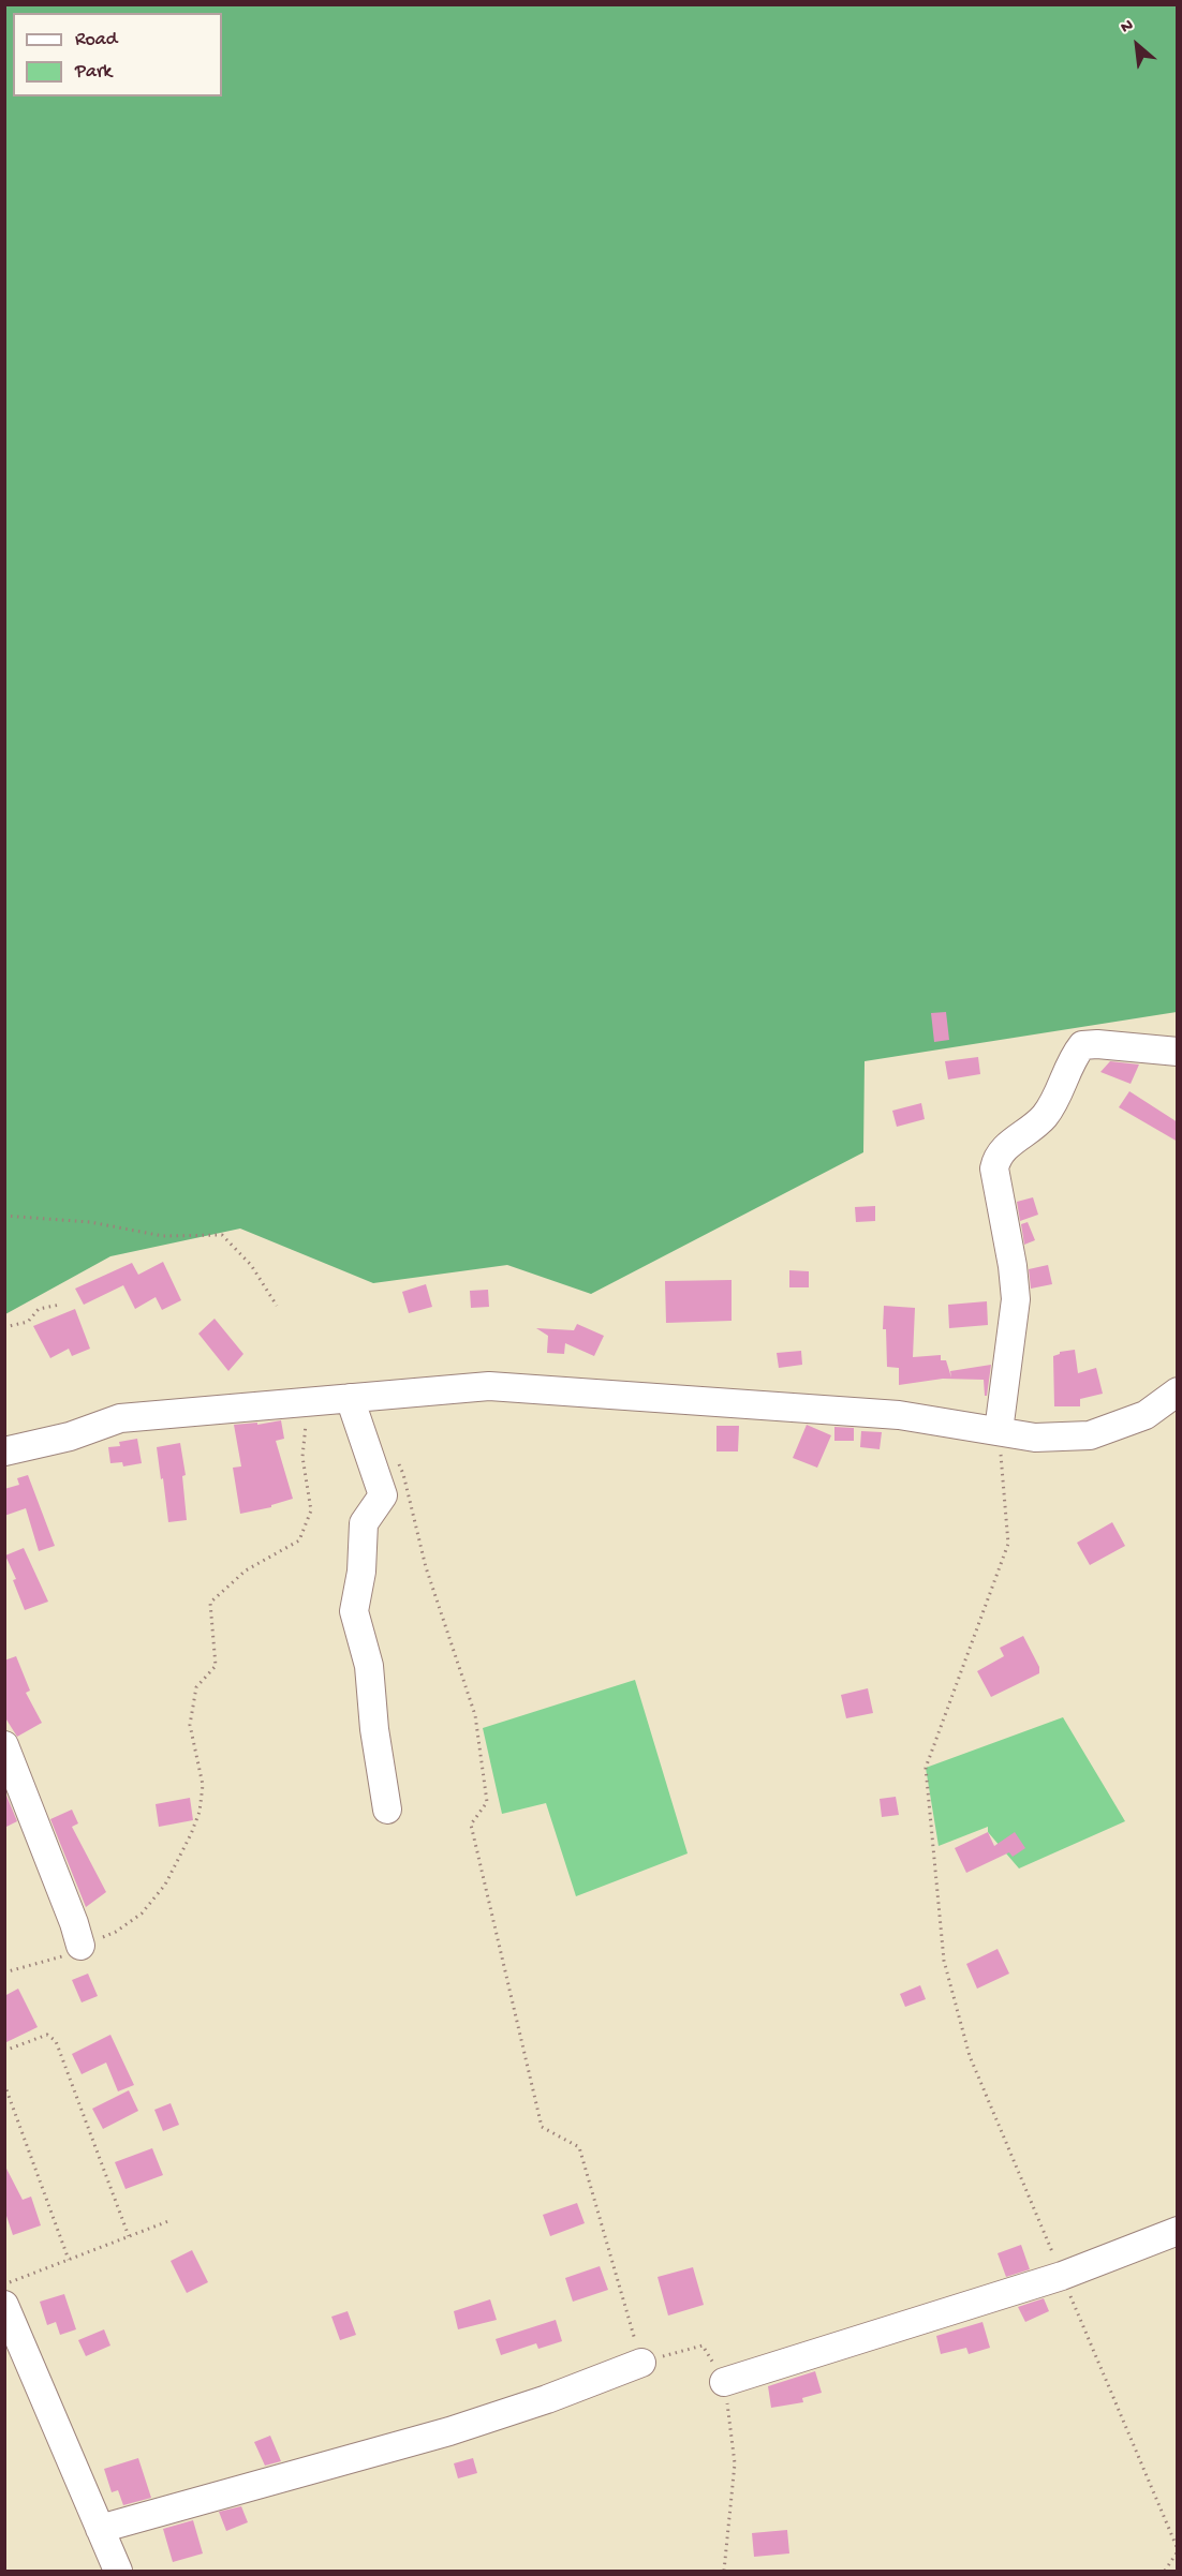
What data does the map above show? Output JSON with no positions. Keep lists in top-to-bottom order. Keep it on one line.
{"legend":["Road","Park"],"north":"top left"}
